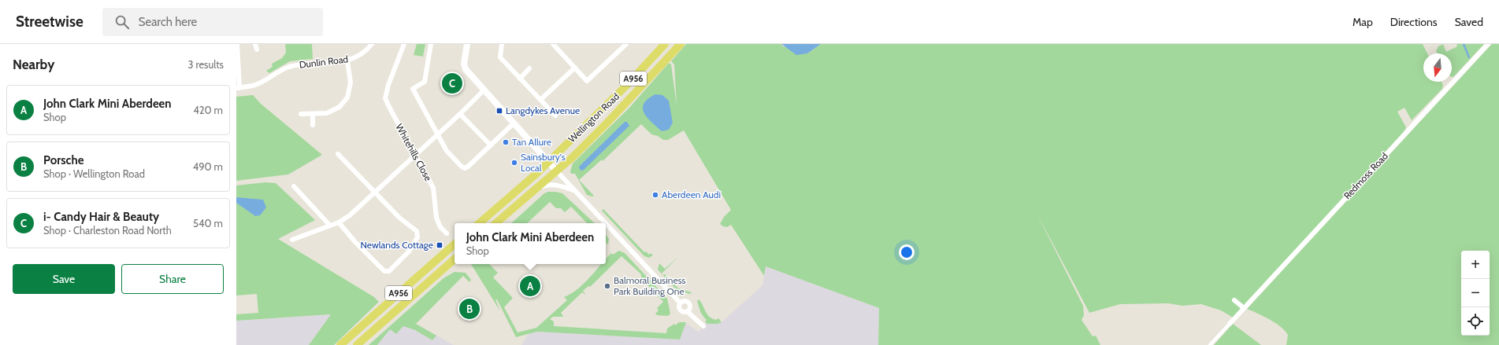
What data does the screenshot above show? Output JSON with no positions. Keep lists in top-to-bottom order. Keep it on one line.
{"streets":{"main road":["A956","Wellington Road"],"street":["Dunlin Road","Whitehills Close","Redmoss Road"]},"places":{"transit":["Langdykes Avenue","Newlands Cottage"],"other":["Tan Allure","Sainsbury's Local","Aberdeen Audi","Balmoral Business Park Building One"]},"north":"bottom","page":{"header":"Streetwise","search":"Search here","nav":["Map","Directions","Saved"],"heading":["Nearby","3 results"],"pins":["C","A","B"],"list":[{"mark":"A","name":"John Clark Mini Aberdeen","note":"Shop","value":"420 m"},{"mark":"B","name":"Porsche","note":"Shop · Wellington Road","value":"490 m"},{"mark":"C","name":"i- Candy Hair & Beauty","note":"Shop · Charleston Road North","value":"540 m"}],"popup":["John Clark Mini Aberdeen","Shop"],"map_buttons":["+","−"],"buttons":["Save","Share"]}}
